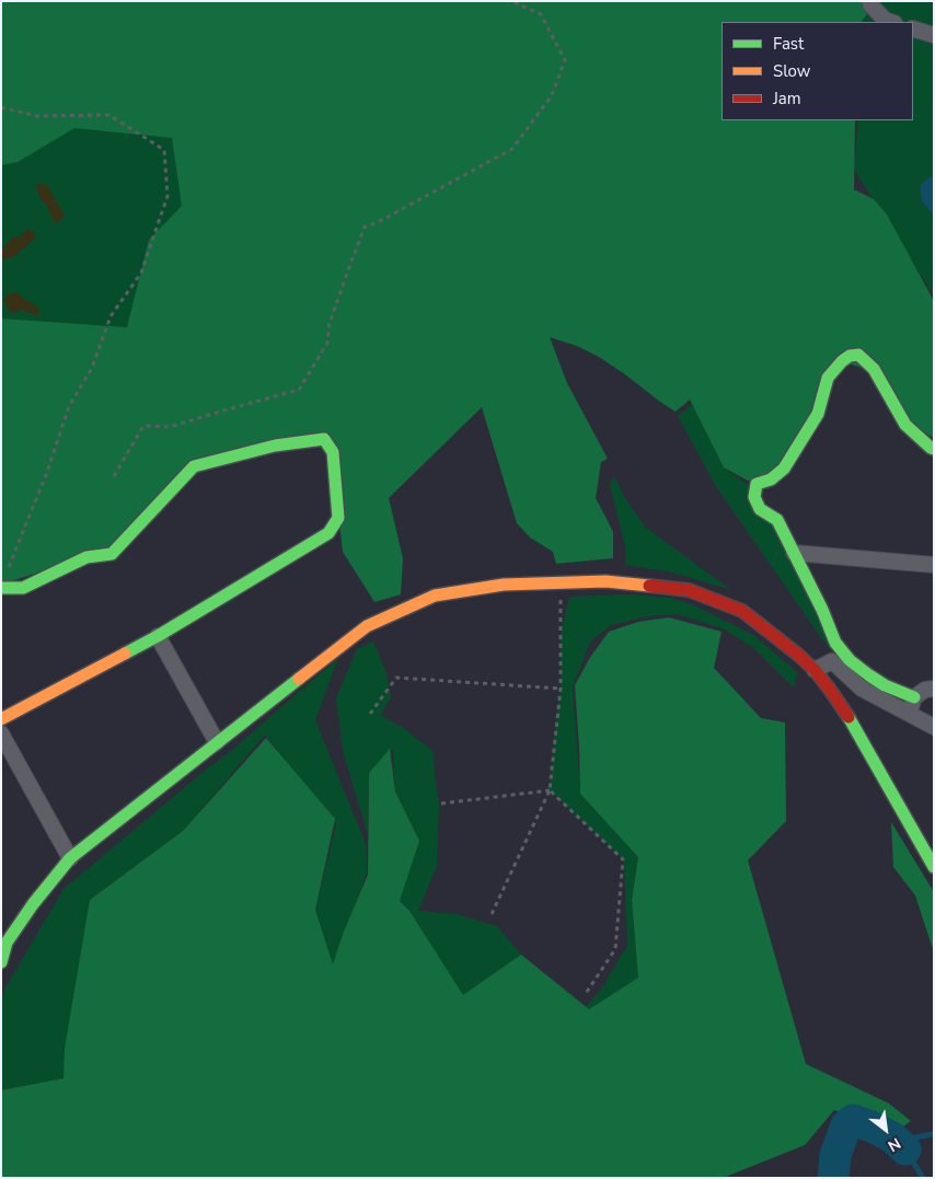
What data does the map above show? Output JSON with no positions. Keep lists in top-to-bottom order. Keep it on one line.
{"legend":["Fast","Slow","Jam"],"north":"bottom right"}
